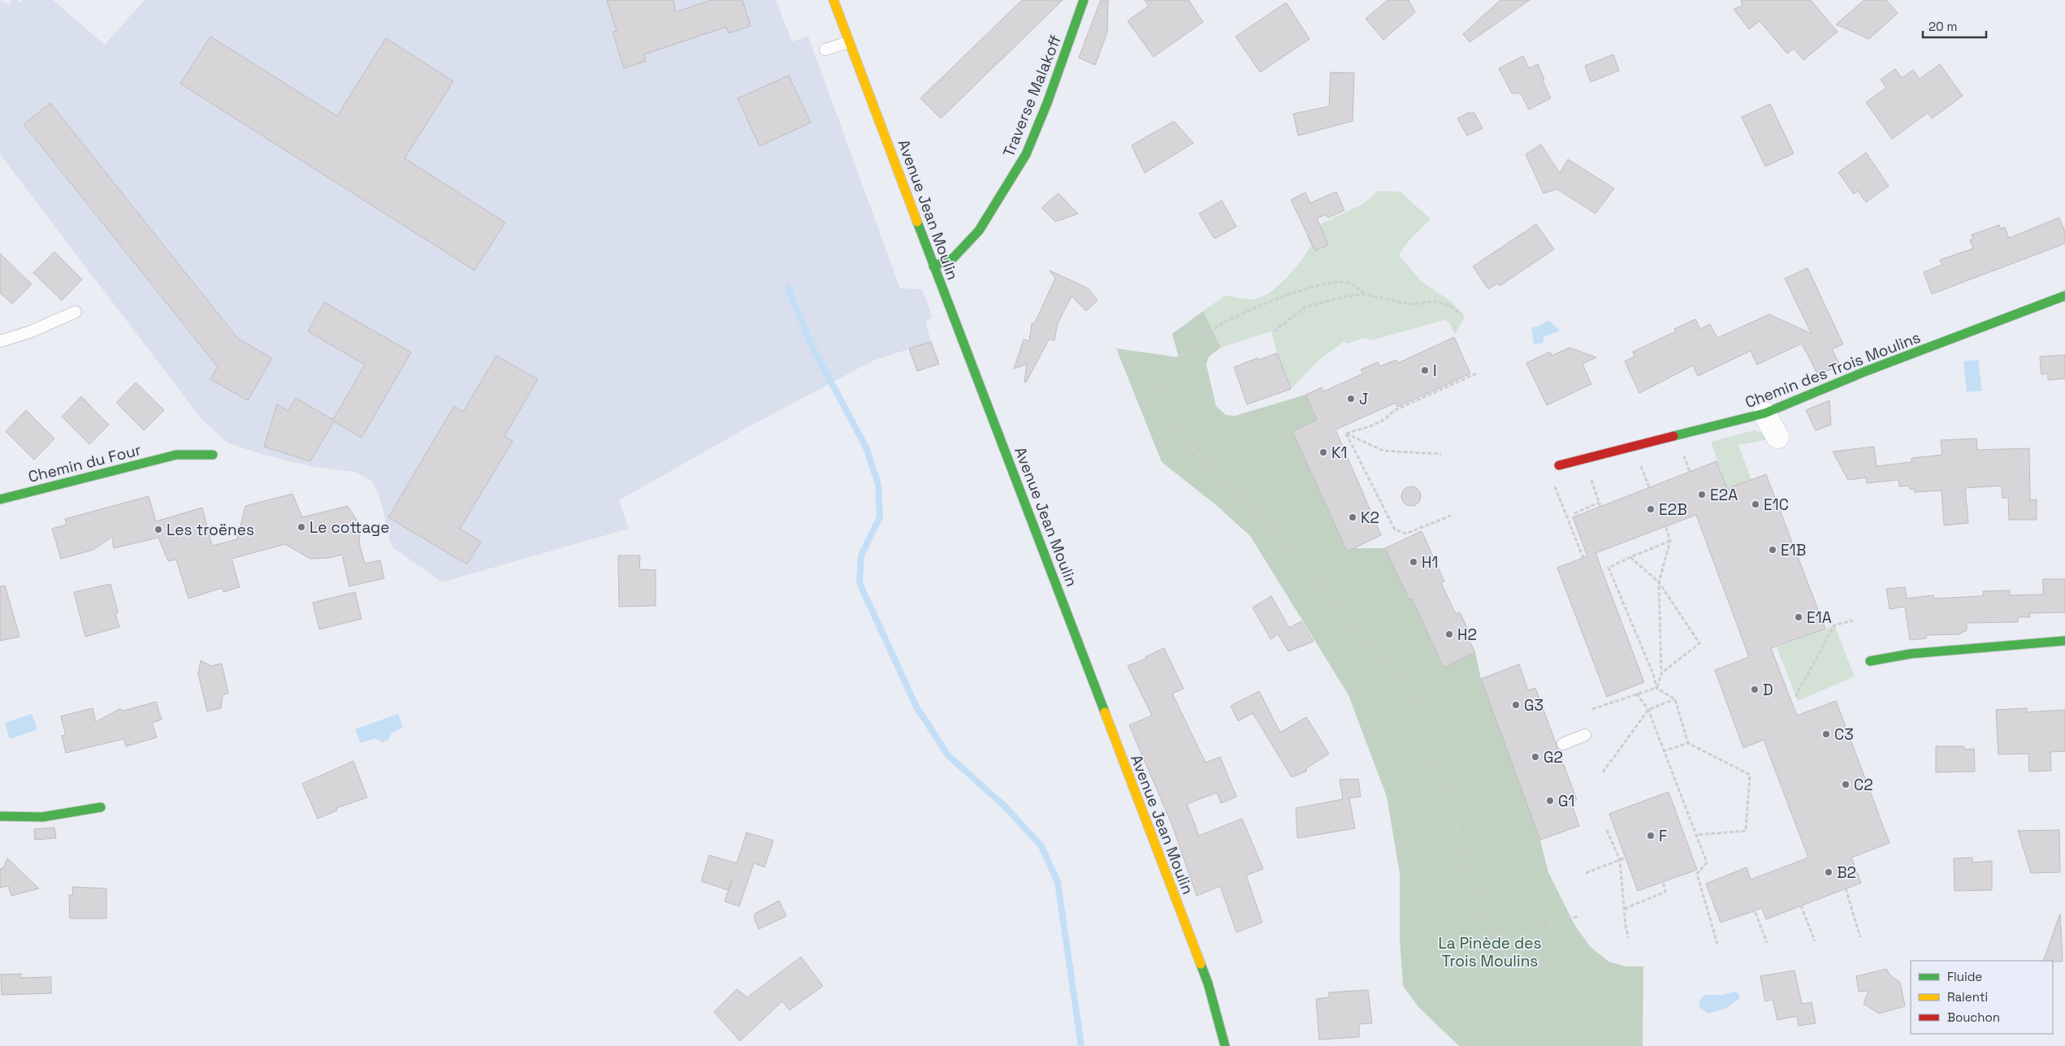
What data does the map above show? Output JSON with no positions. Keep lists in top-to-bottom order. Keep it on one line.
{"streets":{"street":["Traverse Malakoff","Avenue Jean Moulin","Chemin des Trois Moulins","Chemin du Four"]},"crossings":[["Traverse Malakoff","Avenue Jean Moulin"]],"parks":["La Pinède des Trois Moulins"],"places":["I","J","K1","E2A","E1C","E2B","K2","Le cottage","Les troënes","E1B","H1","E1A","H2","D","G3","C3","G2","C2","G1","F","B2"],"legend":["Fluide","Ralenti","Bouchon"],"scale_bar":"20 m"}
